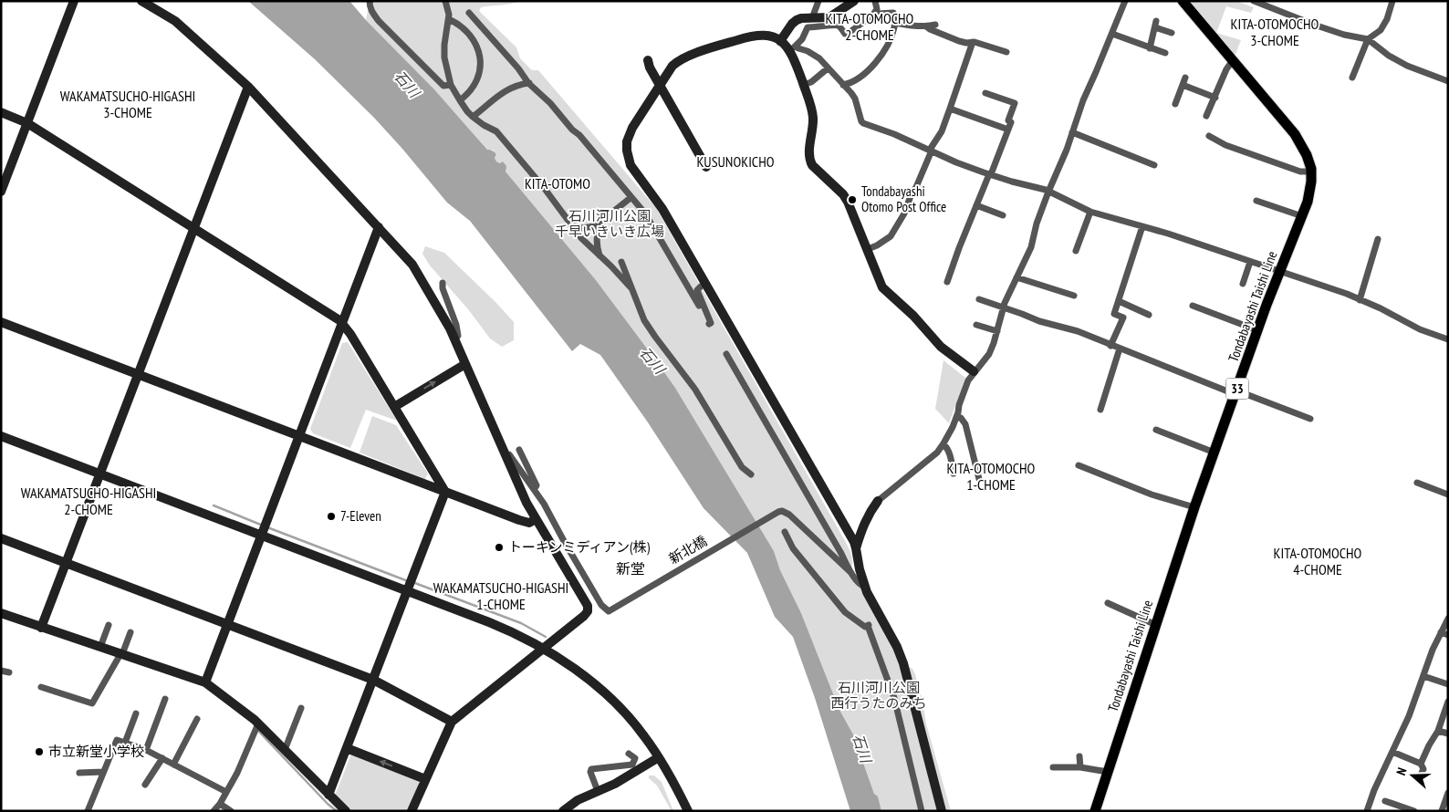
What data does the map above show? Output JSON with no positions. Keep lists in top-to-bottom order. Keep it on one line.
{"streets":{"main road":["Tondabayashi Taishi Line","33"],"street":["新北橋"]},"districts":["KITA-OTOMOCHO 2-CHOME","KITA-OTOMOCHO 3-CHOME","WAKAMATSUCHO-HIGASHI 3-CHOME","KUSUNOKICHO","KITA-OTOMO","KITA-OTOMOCHO 1-CHOME","WAKAMATSUCHO-HIGASHI 2-CHOME","KITA-OTOMOCHO 4-CHOME","新堂","WAKAMATSUCHO-HIGASHI 1-CHOME"],"water":["石川"],"parks":["石川河川公園 千早いきいき広場","石川河川公園 西行うたのみち"],"places":["Tondabayashi Otomo Post Office","7-Eleven","トーキンミディアン(株)","市立新堂小学校"],"north":"left"}
